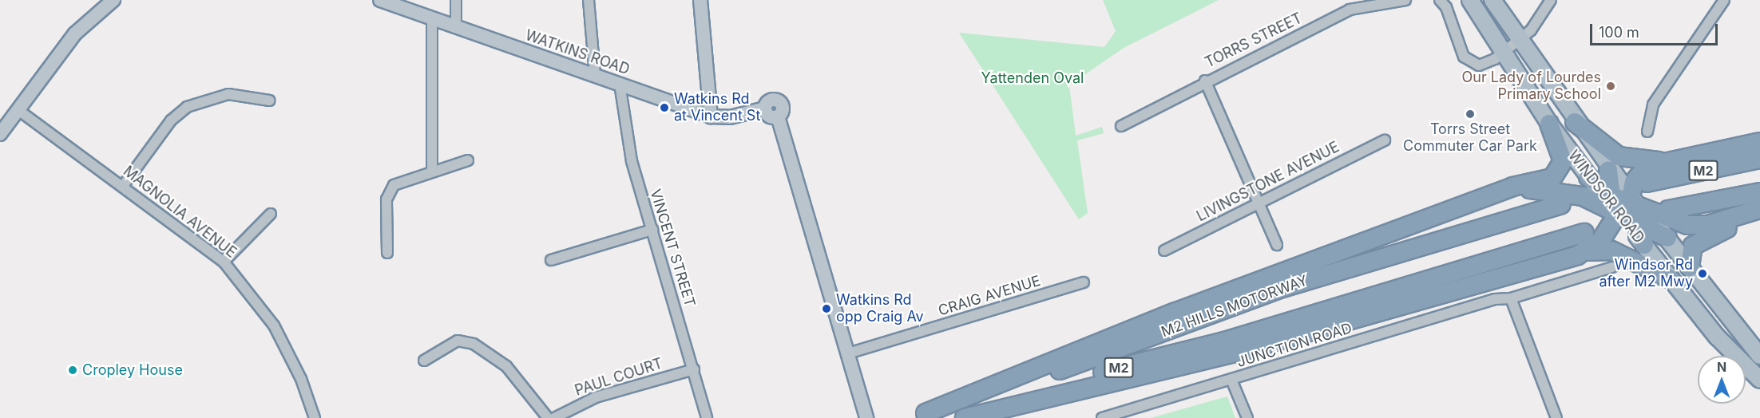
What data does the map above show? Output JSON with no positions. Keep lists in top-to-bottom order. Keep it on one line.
{"streets":{"highway":["M2","M2 HILLS MOTORWAY"],"main road":["WINDSOR ROAD"],"street":["TORRS STREET","WATKINS ROAD","LIVINGSTONE AVENUE","MAGNOLIA AVENUE","VINCENT STREET","CRAIG AVENUE","JUNCTION ROAD","PAUL COURT"]},"crossings":[["WATKINS ROAD","VINCENT STREET"],["WATKINS ROAD","CRAIG AVENUE"],["VINCENT STREET","PAUL COURT"]],"parks":["Yattenden Oval"],"places":["Our Lady of Lourdes Primary School","Watkins Rd at Vincent St","Torrs Street Commuter Car Park","Windsor Rd after M2 Mwy","Watkins Rd opp Craig Av","Cropley House"],"scale_bar":"100 m","north":"top"}
